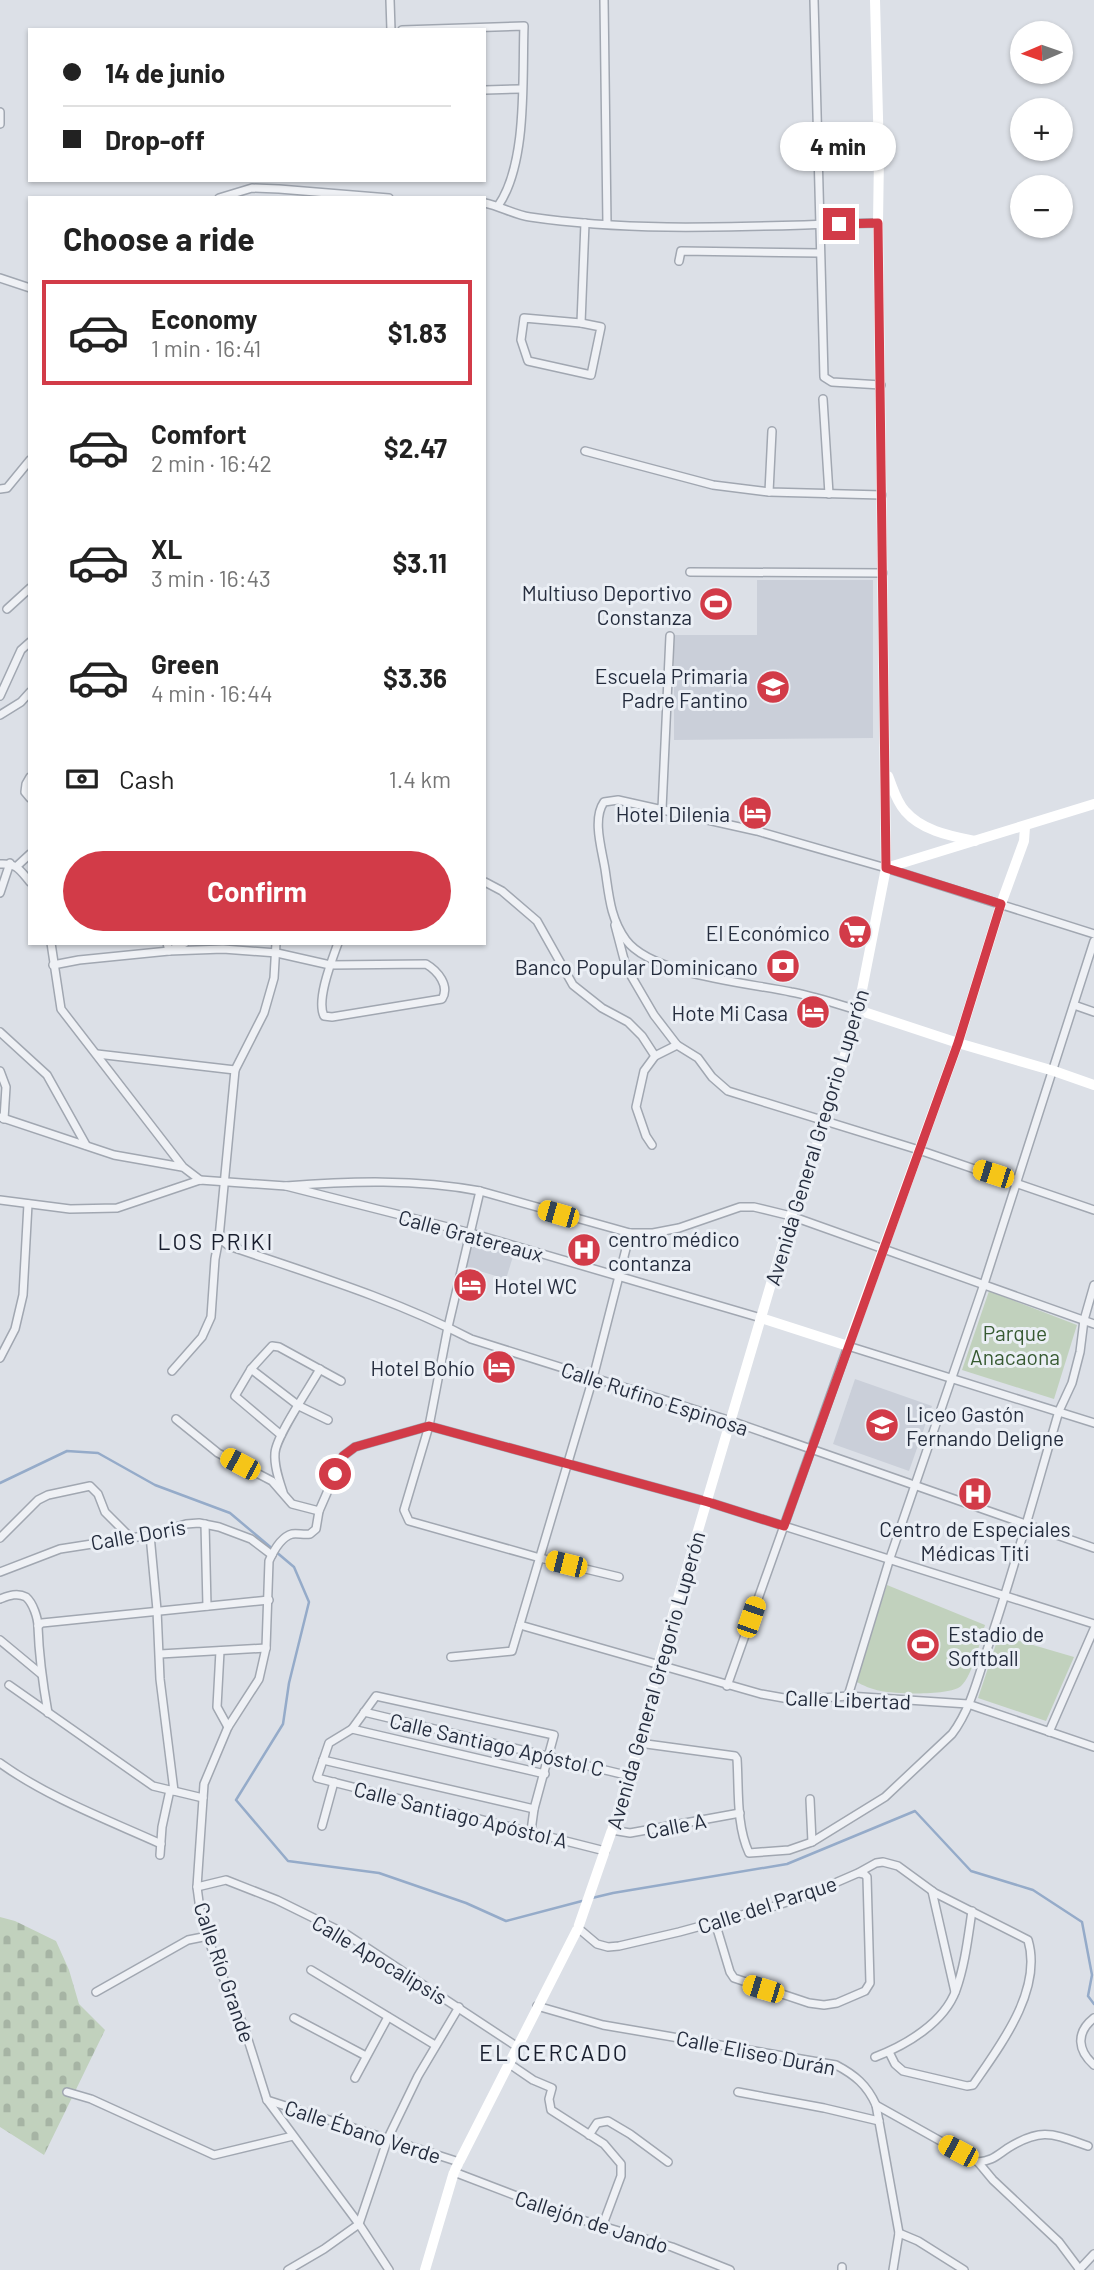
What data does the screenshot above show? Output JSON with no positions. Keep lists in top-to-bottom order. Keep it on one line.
{"streets":{"main road":["Avenida General Gregorio Luperón","Calle Gratereaux"],"street":["Calle Rufino Espinosa","Calle Doris","Calle Libertad","Calle Santiago Apóstol C","Calle Santiago Apóstol A","Calle A","Calle del Parque","Calle Apocalipsis","Calle Río Grande","Calle Eliseo Durán","Calle Ébano Verde","Callejón de Jando"]},"crossings":[["Avenida General Gregorio Luperón","Calle Gratereaux"],["Avenida General Gregorio Luperón","Calle Rufino Espinosa"],["Avenida General Gregorio Luperón","Calle Libertad"],["Avenida General Gregorio Luperón","Calle Santiago Apóstol C"],["Avenida General Gregorio Luperón","Calle Santiago Apóstol A"],["Avenida General Gregorio Luperón","Calle A"],["Avenida General Gregorio Luperón","Calle del Parque"],["Avenida General Gregorio Luperón","Calle Apocalipsis"],["Avenida General Gregorio Luperón","Calle Eliseo Durán"],["Avenida General Gregorio Luperón","Calle Ébano Verde"],["Avenida General Gregorio Luperón","Callejón de Jando"],["Calle Doris","Calle Río Grande"],["Calle Apocalipsis","Calle Río Grande"],["Calle Río Grande","Calle Ébano Verde"],["Calle Ébano Verde","Callejón de Jando"]],"districts":["LOS PRIKI","EL CERCADO"],"parks":["Parque Anacaona"],"places":{"sports":["Multiuso Deportivo Constanza","Estadio de Softball"],"school or university":["Escuela Primaria Padre Fantino","Liceo Gastón Fernando Deligne"],"hotel":["Hotel Dilenia","Hote Mi Casa","Hotel WC","Hotel Bohío"],"supermarket":["El Económico"],"bank":["Banco Popular Dominicano"],"hospital":["centro médico contanza","Centro de Especiales Médicas Titi"]},"north":"left","page":{"map_buttons":["+","−"],"banner":["14 de junio","Drop-off"],"bubble":"4 min","heading":"Choose a ride","list":[{"name":"Economy","note":"1 min · 16:41","value":"$1.83"},{"name":"Comfort","note":"2 min · 16:42","value":"$2.47"},{"name":"XL","note":"3 min · 16:43","value":"$3.11"},{"name":"Green","note":"4 min · 16:44","value":"$3.36"}],"pay":["Cash","1.4 km"],"buttons":"Confirm"}}
